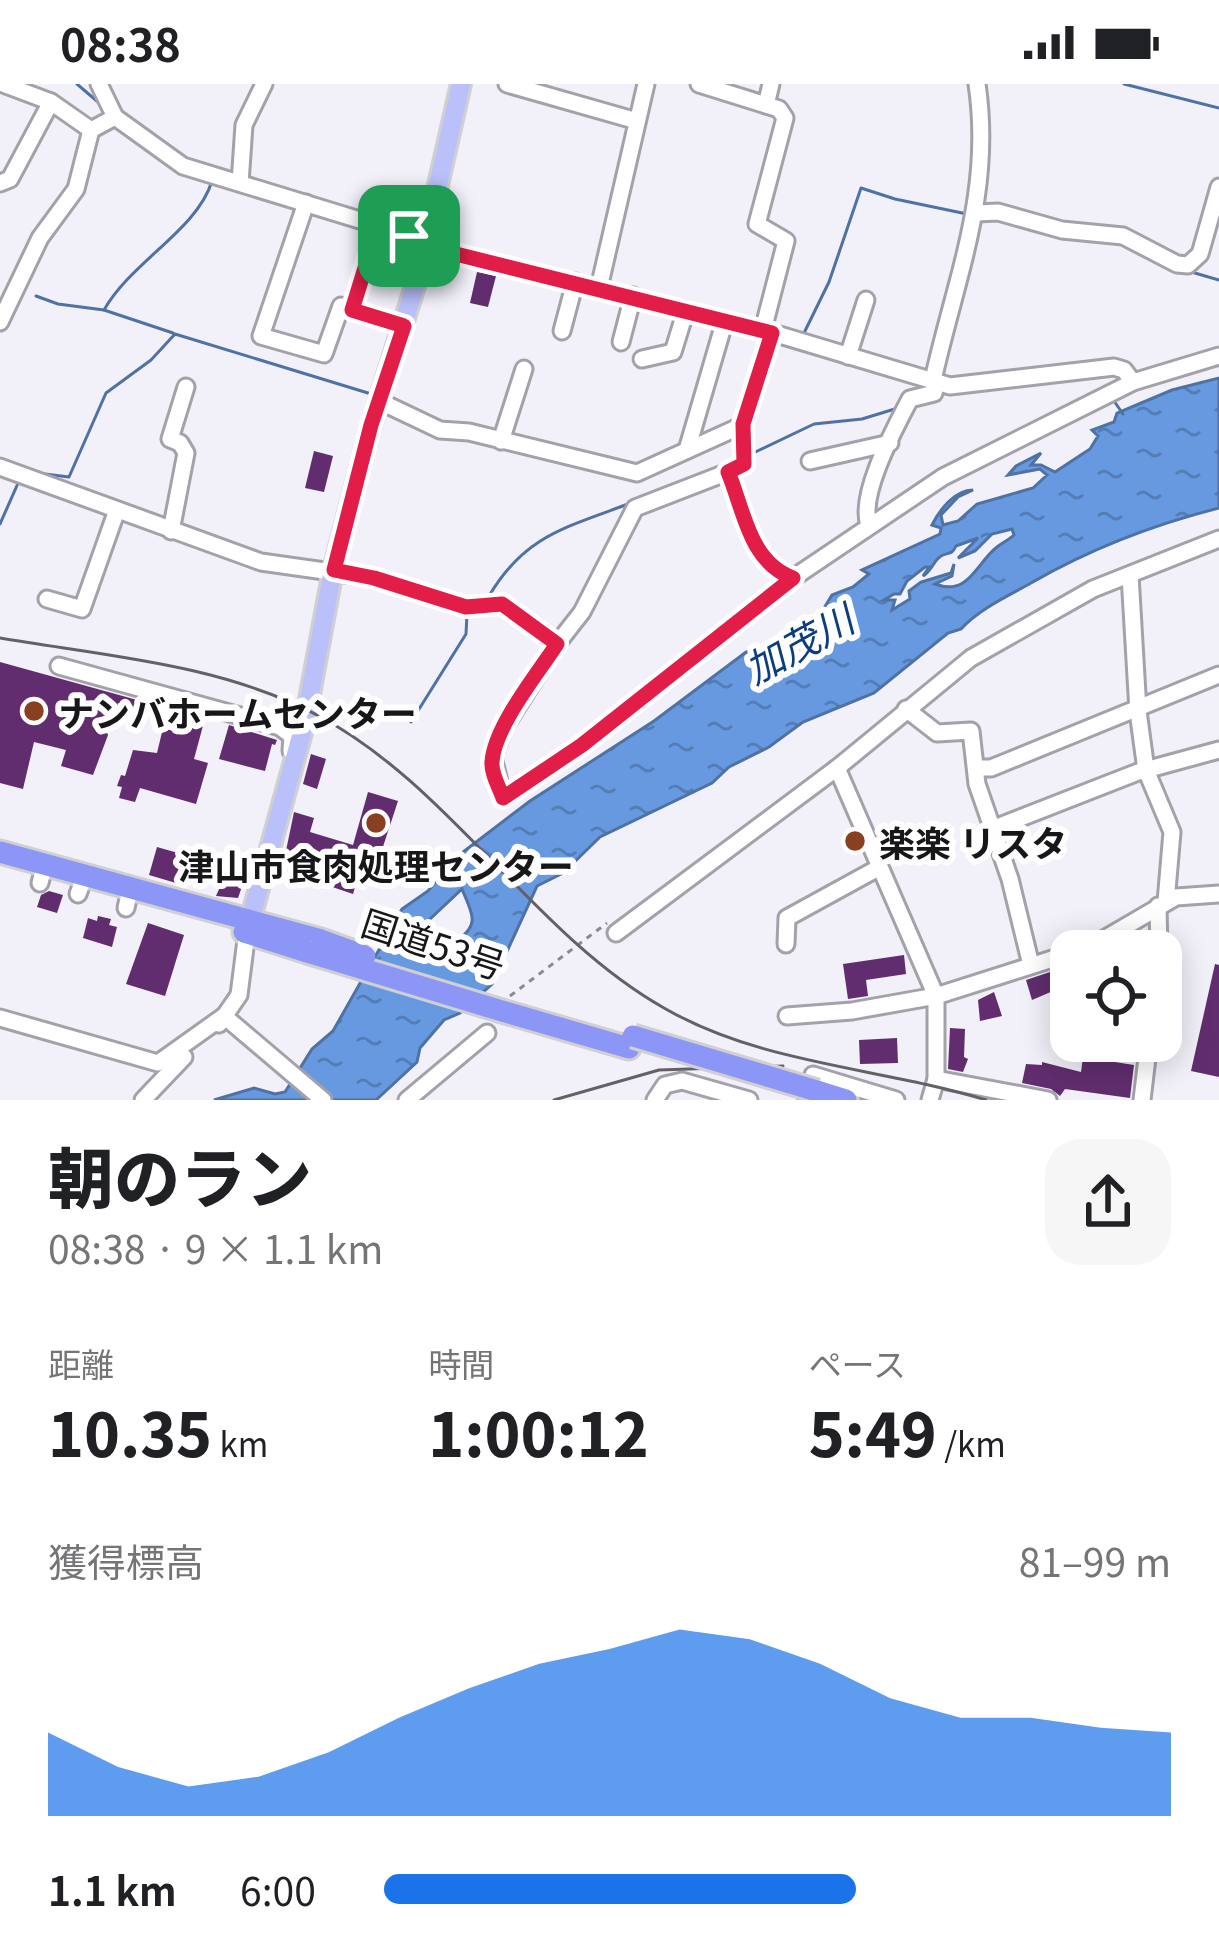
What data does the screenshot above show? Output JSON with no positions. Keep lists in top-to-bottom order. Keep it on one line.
{"streets":{"highway":["国道53号"]},"water":["加茂川"],"places":["ナンバホームセンター","津山市食肉処理センター","楽楽 リスタ"],"page":{"status":"08:38","heading":["朝のラン","08:38 · 9 × 1.1 km"],"stats":[["距離","10.35 km"],["時間","1:00:12"],["ペース","5:49 /km"]],"chart":["獲得標高","81–99 m"],"list":[{"name":"1.1 km","note":"6:00"}]}}
